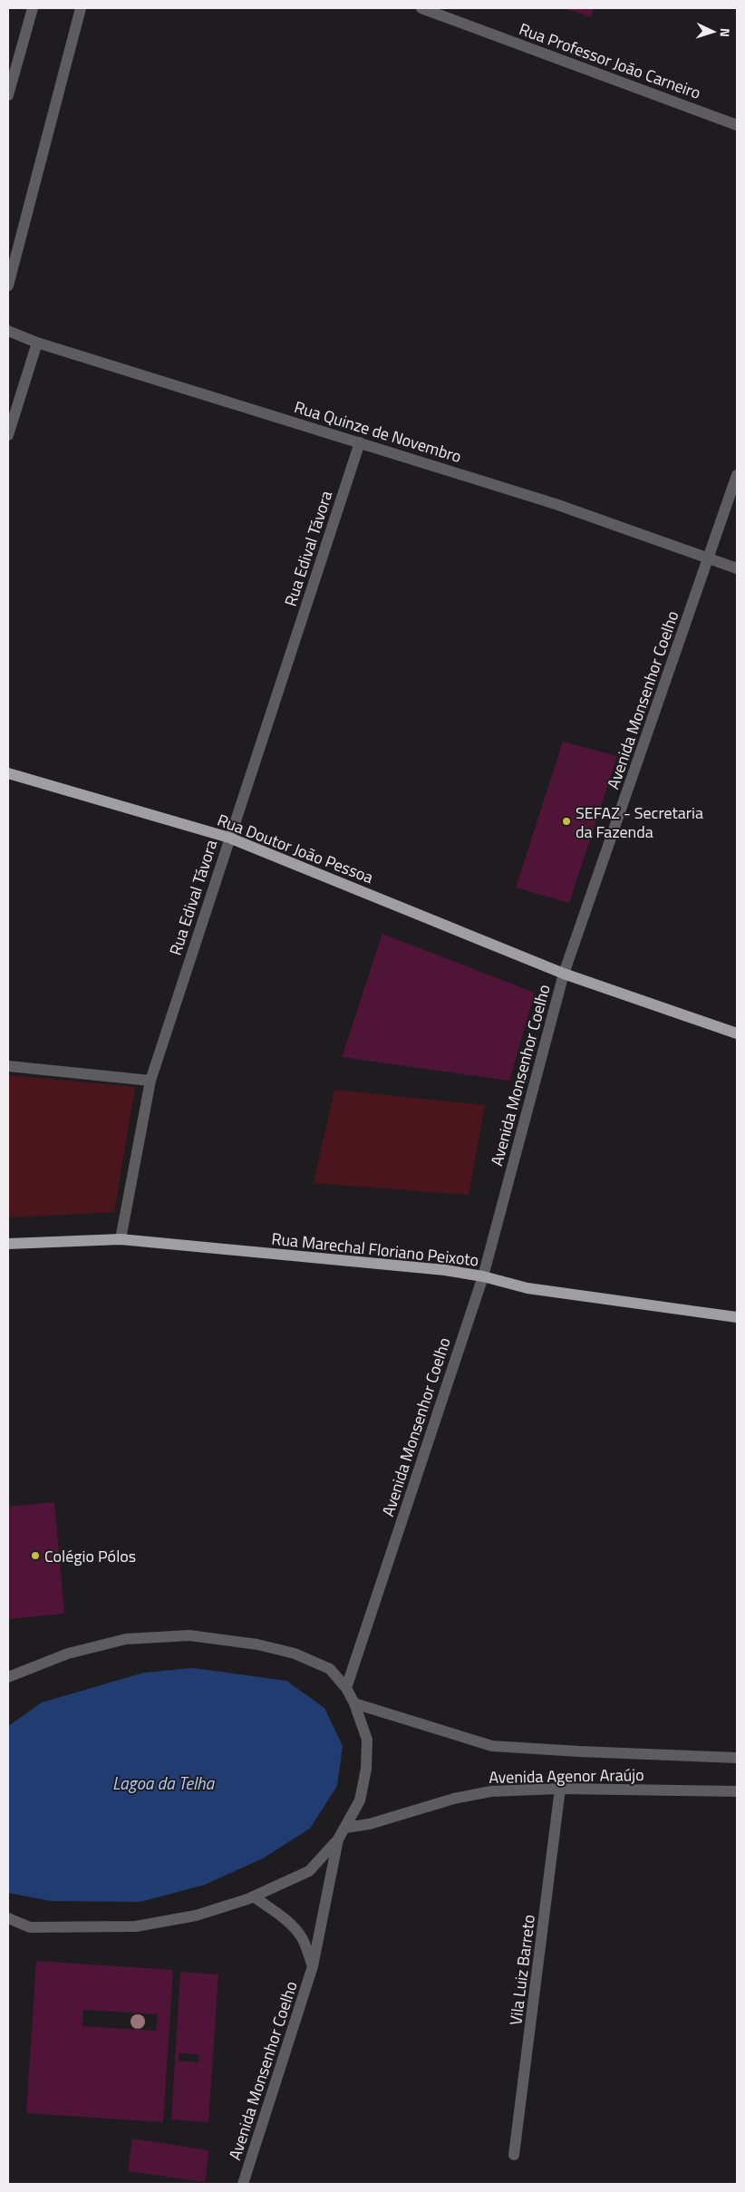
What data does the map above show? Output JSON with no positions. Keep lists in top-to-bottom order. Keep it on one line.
{"streets":{"main road":["Rua Doutor João Pessoa","Rua Marechal Floriano Peixoto"],"street":["Rua Professor Joāo Carneiro","Rua Quinze de Novembro","Rua Edival Távora","Avenida Monsenhor Coelho","Avenida Agenor Araújo","Vila Luiz Barreto"]},"crossings":[["Rua Quinze de Novembro","Rua Edival Távora"],["Rua Quinze de Novembro","Avenida Monsenhor Coelho"],["Rua Edival Távora","Rua Doutor João Pessoa"],["Rua Edival Távora","Rua Marechal Floriano Peixoto"],["Avenida Monsenhor Coelho","Rua Doutor João Pessoa"],["Avenida Monsenhor Coelho","Rua Marechal Floriano Peixoto"],["Avenida Agenor Araújo","Vila Luiz Barreto"]],"water":["Lagoa da Telha"],"places":["SEFAZ - Secretaria da Fazenda","Colégio Pólos"],"north":"right"}
